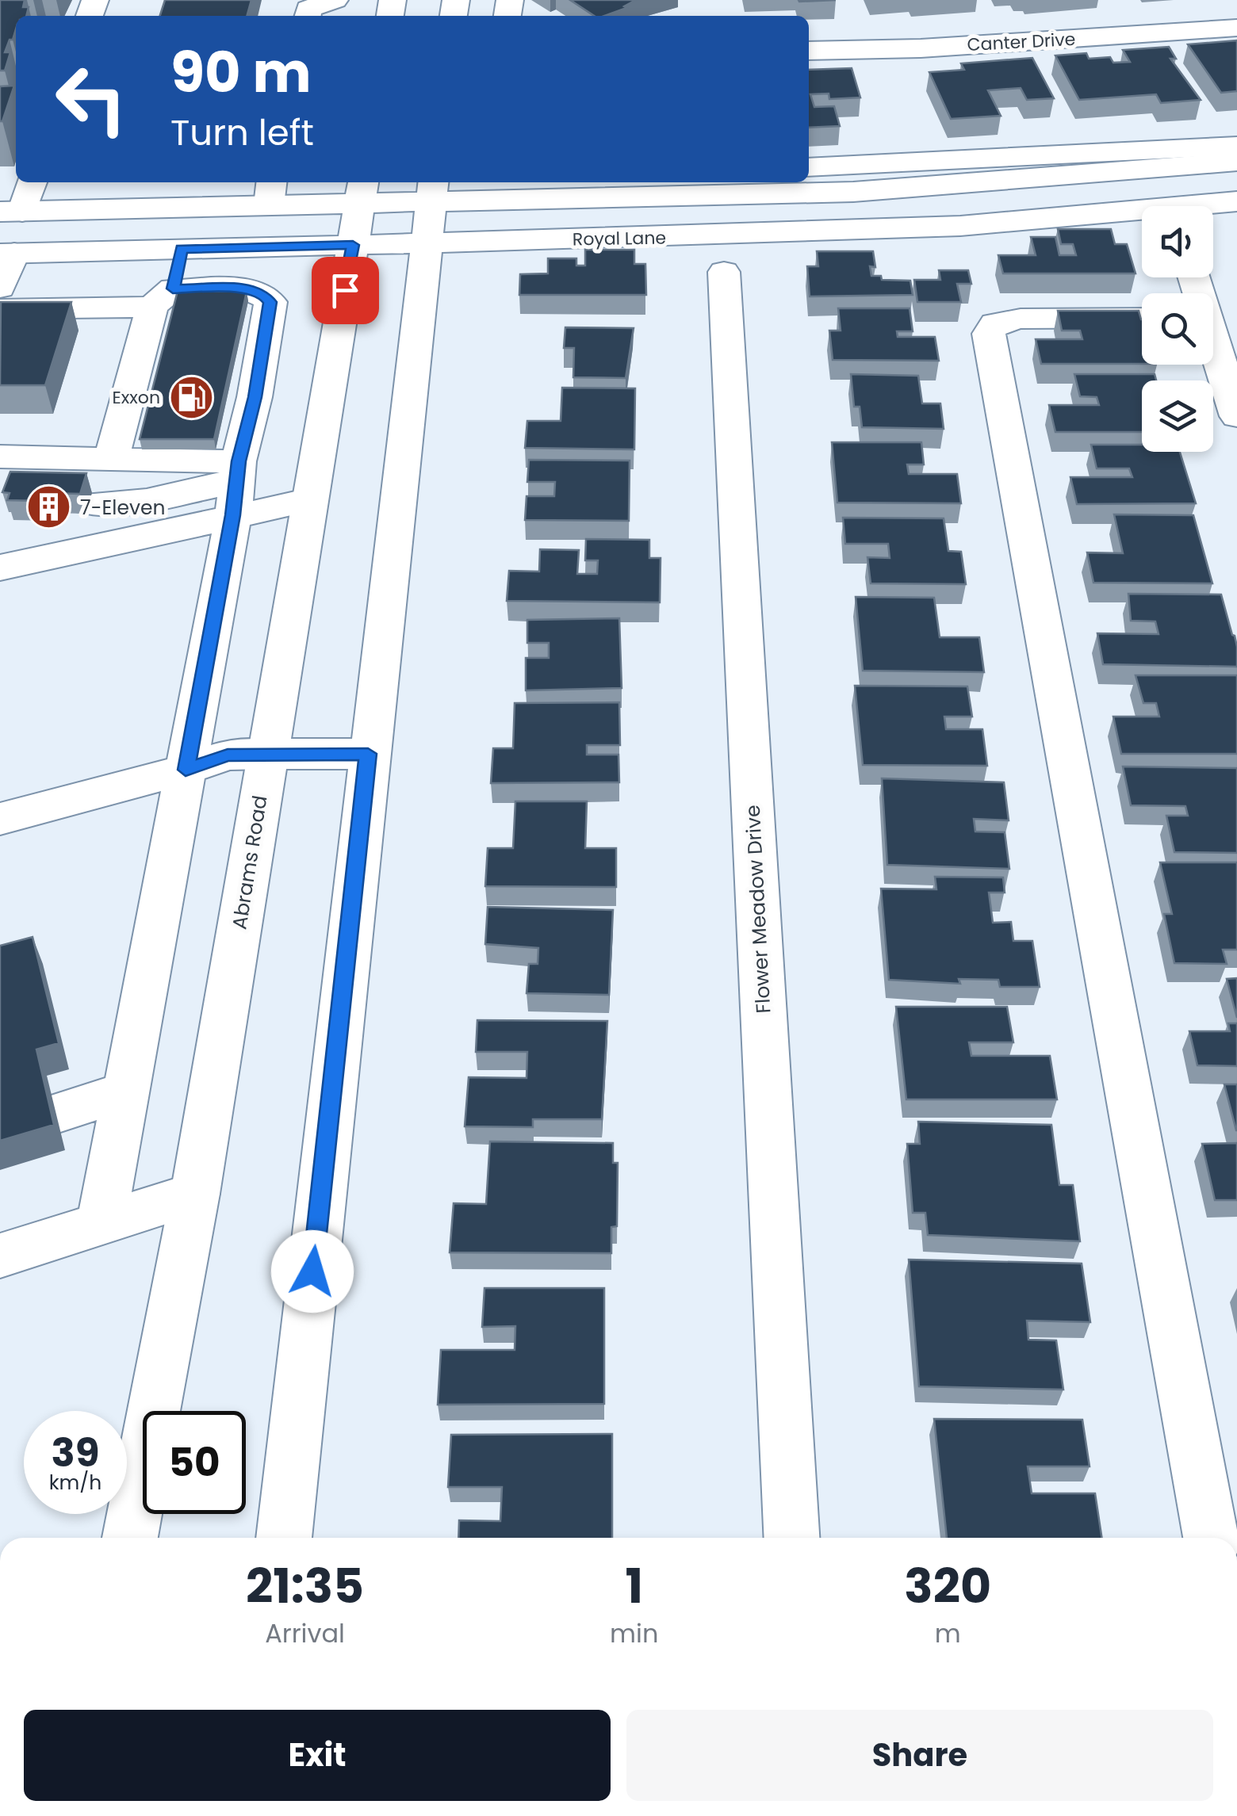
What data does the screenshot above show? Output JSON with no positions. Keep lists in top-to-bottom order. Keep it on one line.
{"streets":{"main road":["Canter Drive","Royal Lane","Abrams Road","Flower Meadow Drive"]},"crossings":[["Royal Lane","Abrams Road"]],"places":{"fuel station":["Exxon"],"building":["7-Eleven"]},"page":{"turn":["90 m","Turn left"],"speed":"39 km/h","limit":"50","eta":["21:35","Arrival","1","min","320","m"],"buttons":["Exit","Share"]}}
